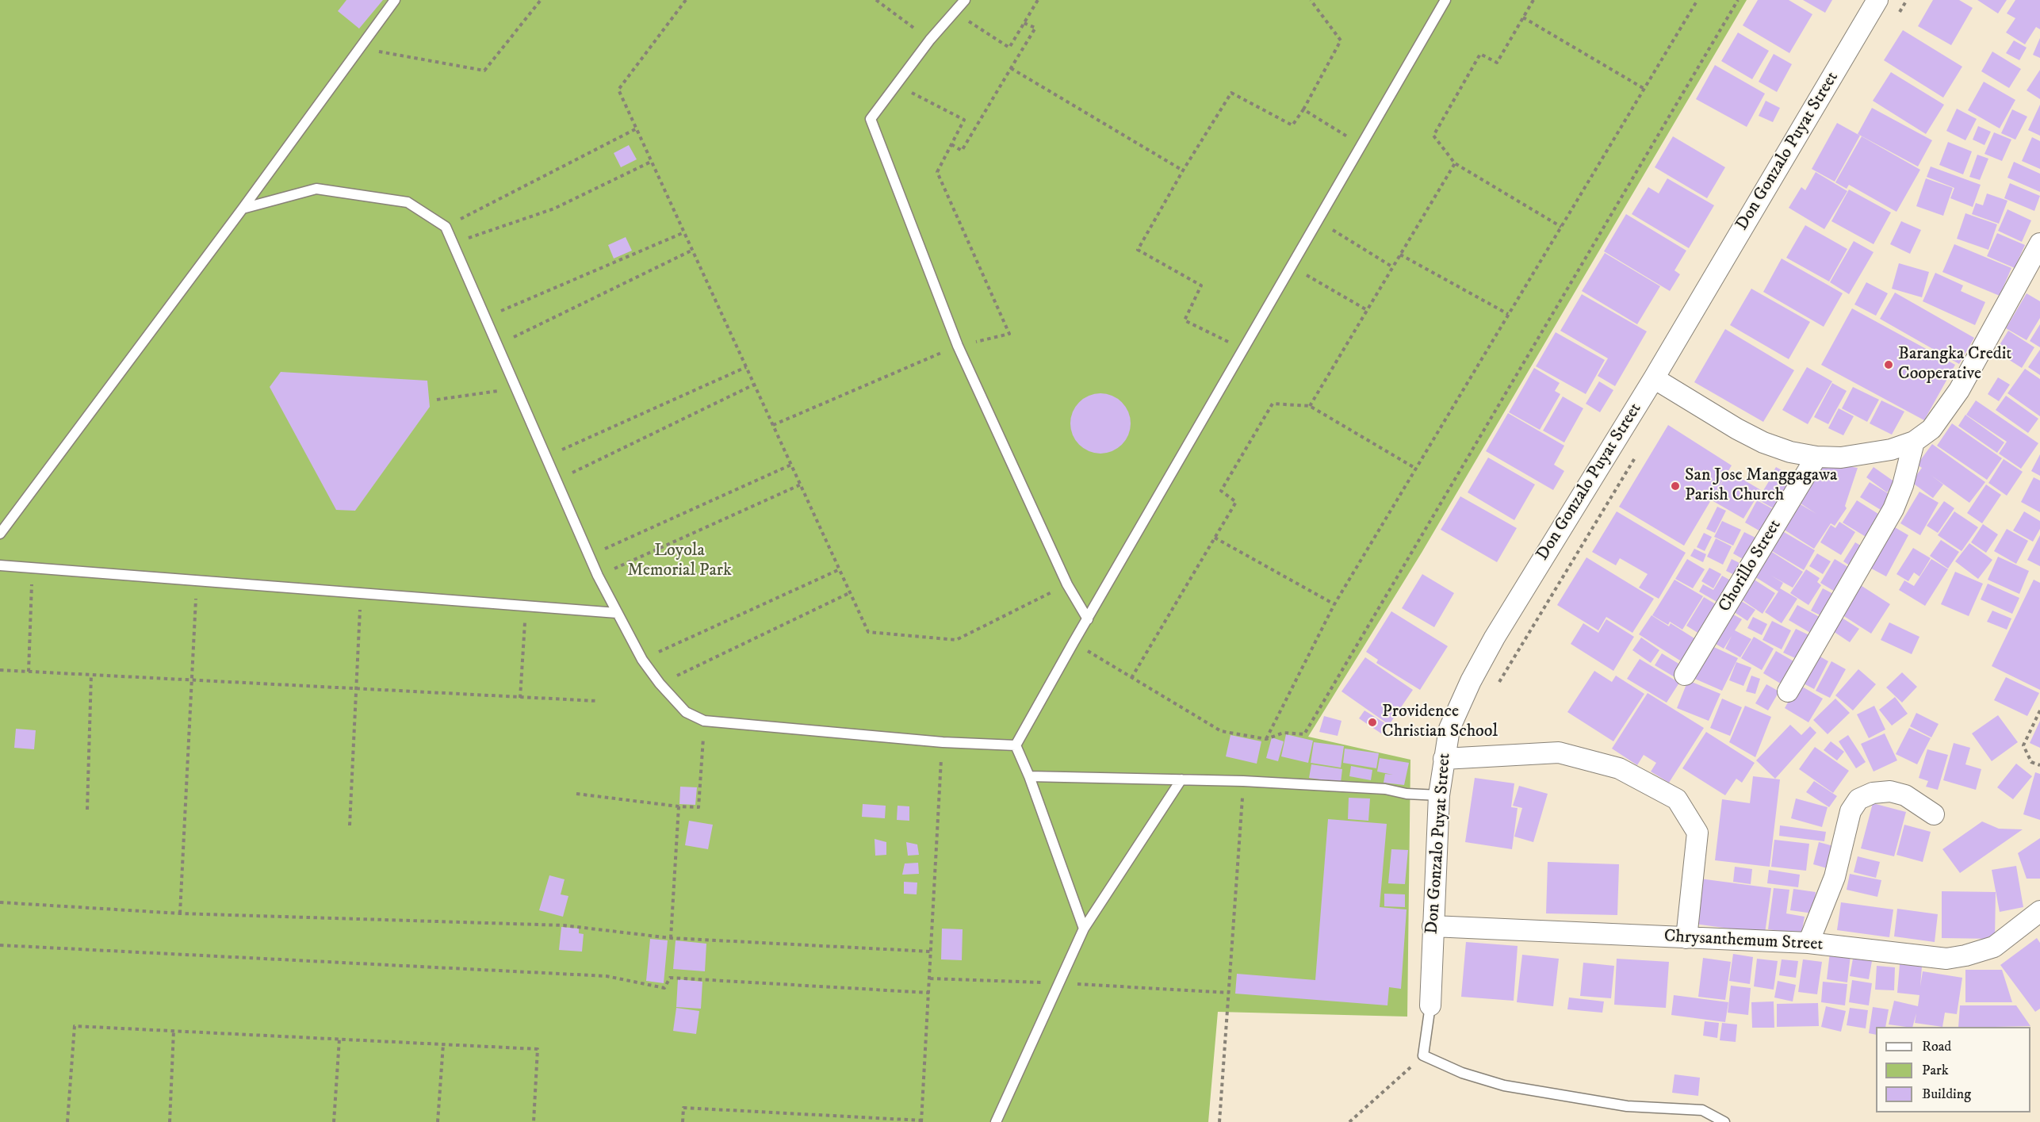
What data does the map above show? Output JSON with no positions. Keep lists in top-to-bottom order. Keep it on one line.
{"streets":{"street":["Don Gonzalo Puyat Street","Chorillo Street","Chrysanthemum Street"]},"crossings":[["Don Gonzalo Puyat Street","Chrysanthemum Street"]],"parks":["Loyola Memorial Park"],"places":["Barangka Credit Cooperative","San Jose Manggagawa Parish Church","Providence Christian School"],"legend":["Road","Park","Building"]}
